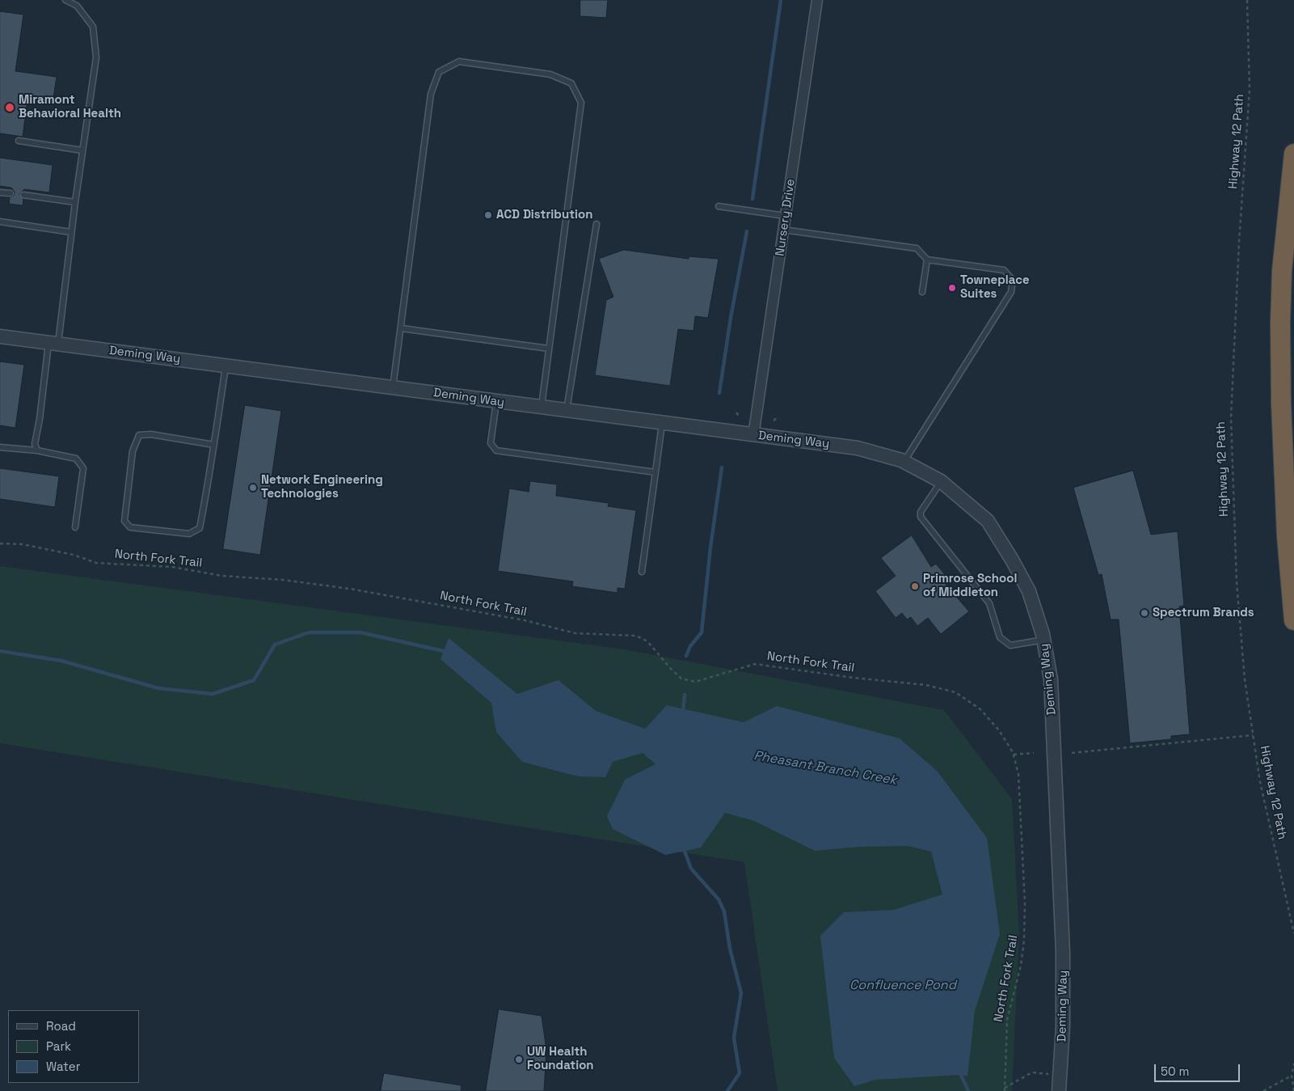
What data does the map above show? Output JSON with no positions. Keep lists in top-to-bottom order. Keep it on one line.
{"streets":{"street":["Nursery Drive","Deming Way"],"path":["Highway 12 Path","North Fork Trail"]},"crossings":[["Nursery Drive","Deming Way"]],"water":["Pheasant Branch Creek","Confluence Pond"],"places":["Miramont Behavioral Health","ACD Distribution","Towneplace Suites","Network Engineering Technologies","Primrose School of Middleton","Spectrum Brands","UW Health Foundation"],"legend":["Road","Park","Water"],"scale_bar":"50 m"}
